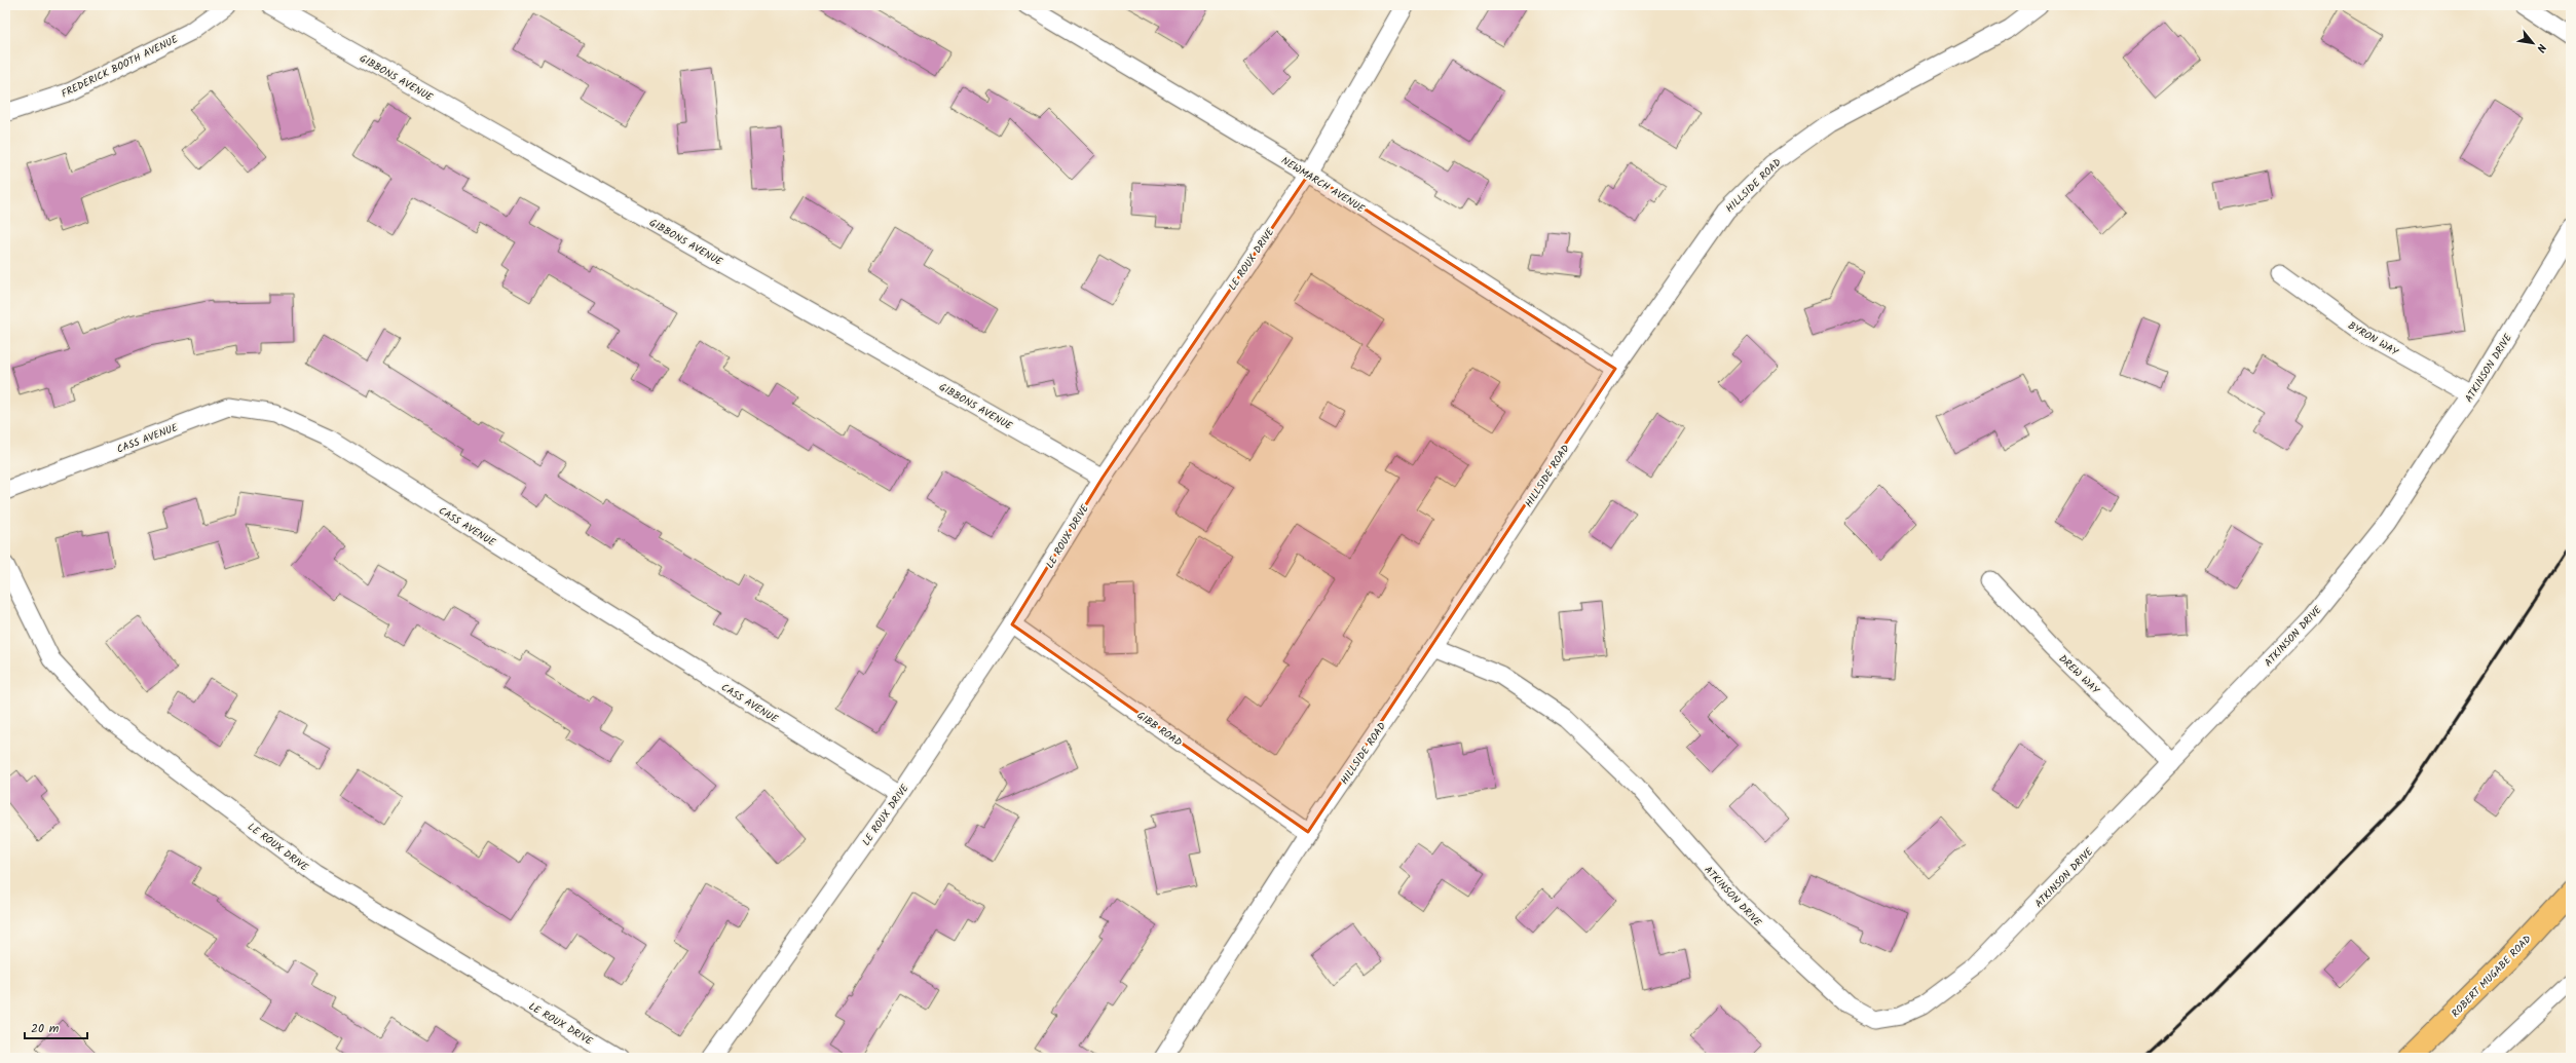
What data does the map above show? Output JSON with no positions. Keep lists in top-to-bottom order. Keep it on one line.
{"streets":{"main road":["ROBERT MUGABE ROAD"],"street":["FREDERICK BOOTH AVENUE","GIBBONS AVENUE","NEWMARCH AVENUE","HILLSIDE ROAD","LE ROUX DRIVE","BYRON WAY","ATKINSON DRIVE","CASS AVENUE","DREW WAY","GIBB ROAD"]},"crossings":[["GIBBONS AVENUE","LE ROUX DRIVE"],["NEWMARCH AVENUE","HILLSIDE ROAD"],["NEWMARCH AVENUE","LE ROUX DRIVE"],["HILLSIDE ROAD","ATKINSON DRIVE"],["HILLSIDE ROAD","GIBB ROAD"],["LE ROUX DRIVE","CASS AVENUE"],["LE ROUX DRIVE","GIBB ROAD"],["BYRON WAY","ATKINSON DRIVE"],["ATKINSON DRIVE","DREW WAY"]],"scale_bar":"20 m","north":"bottom right"}
